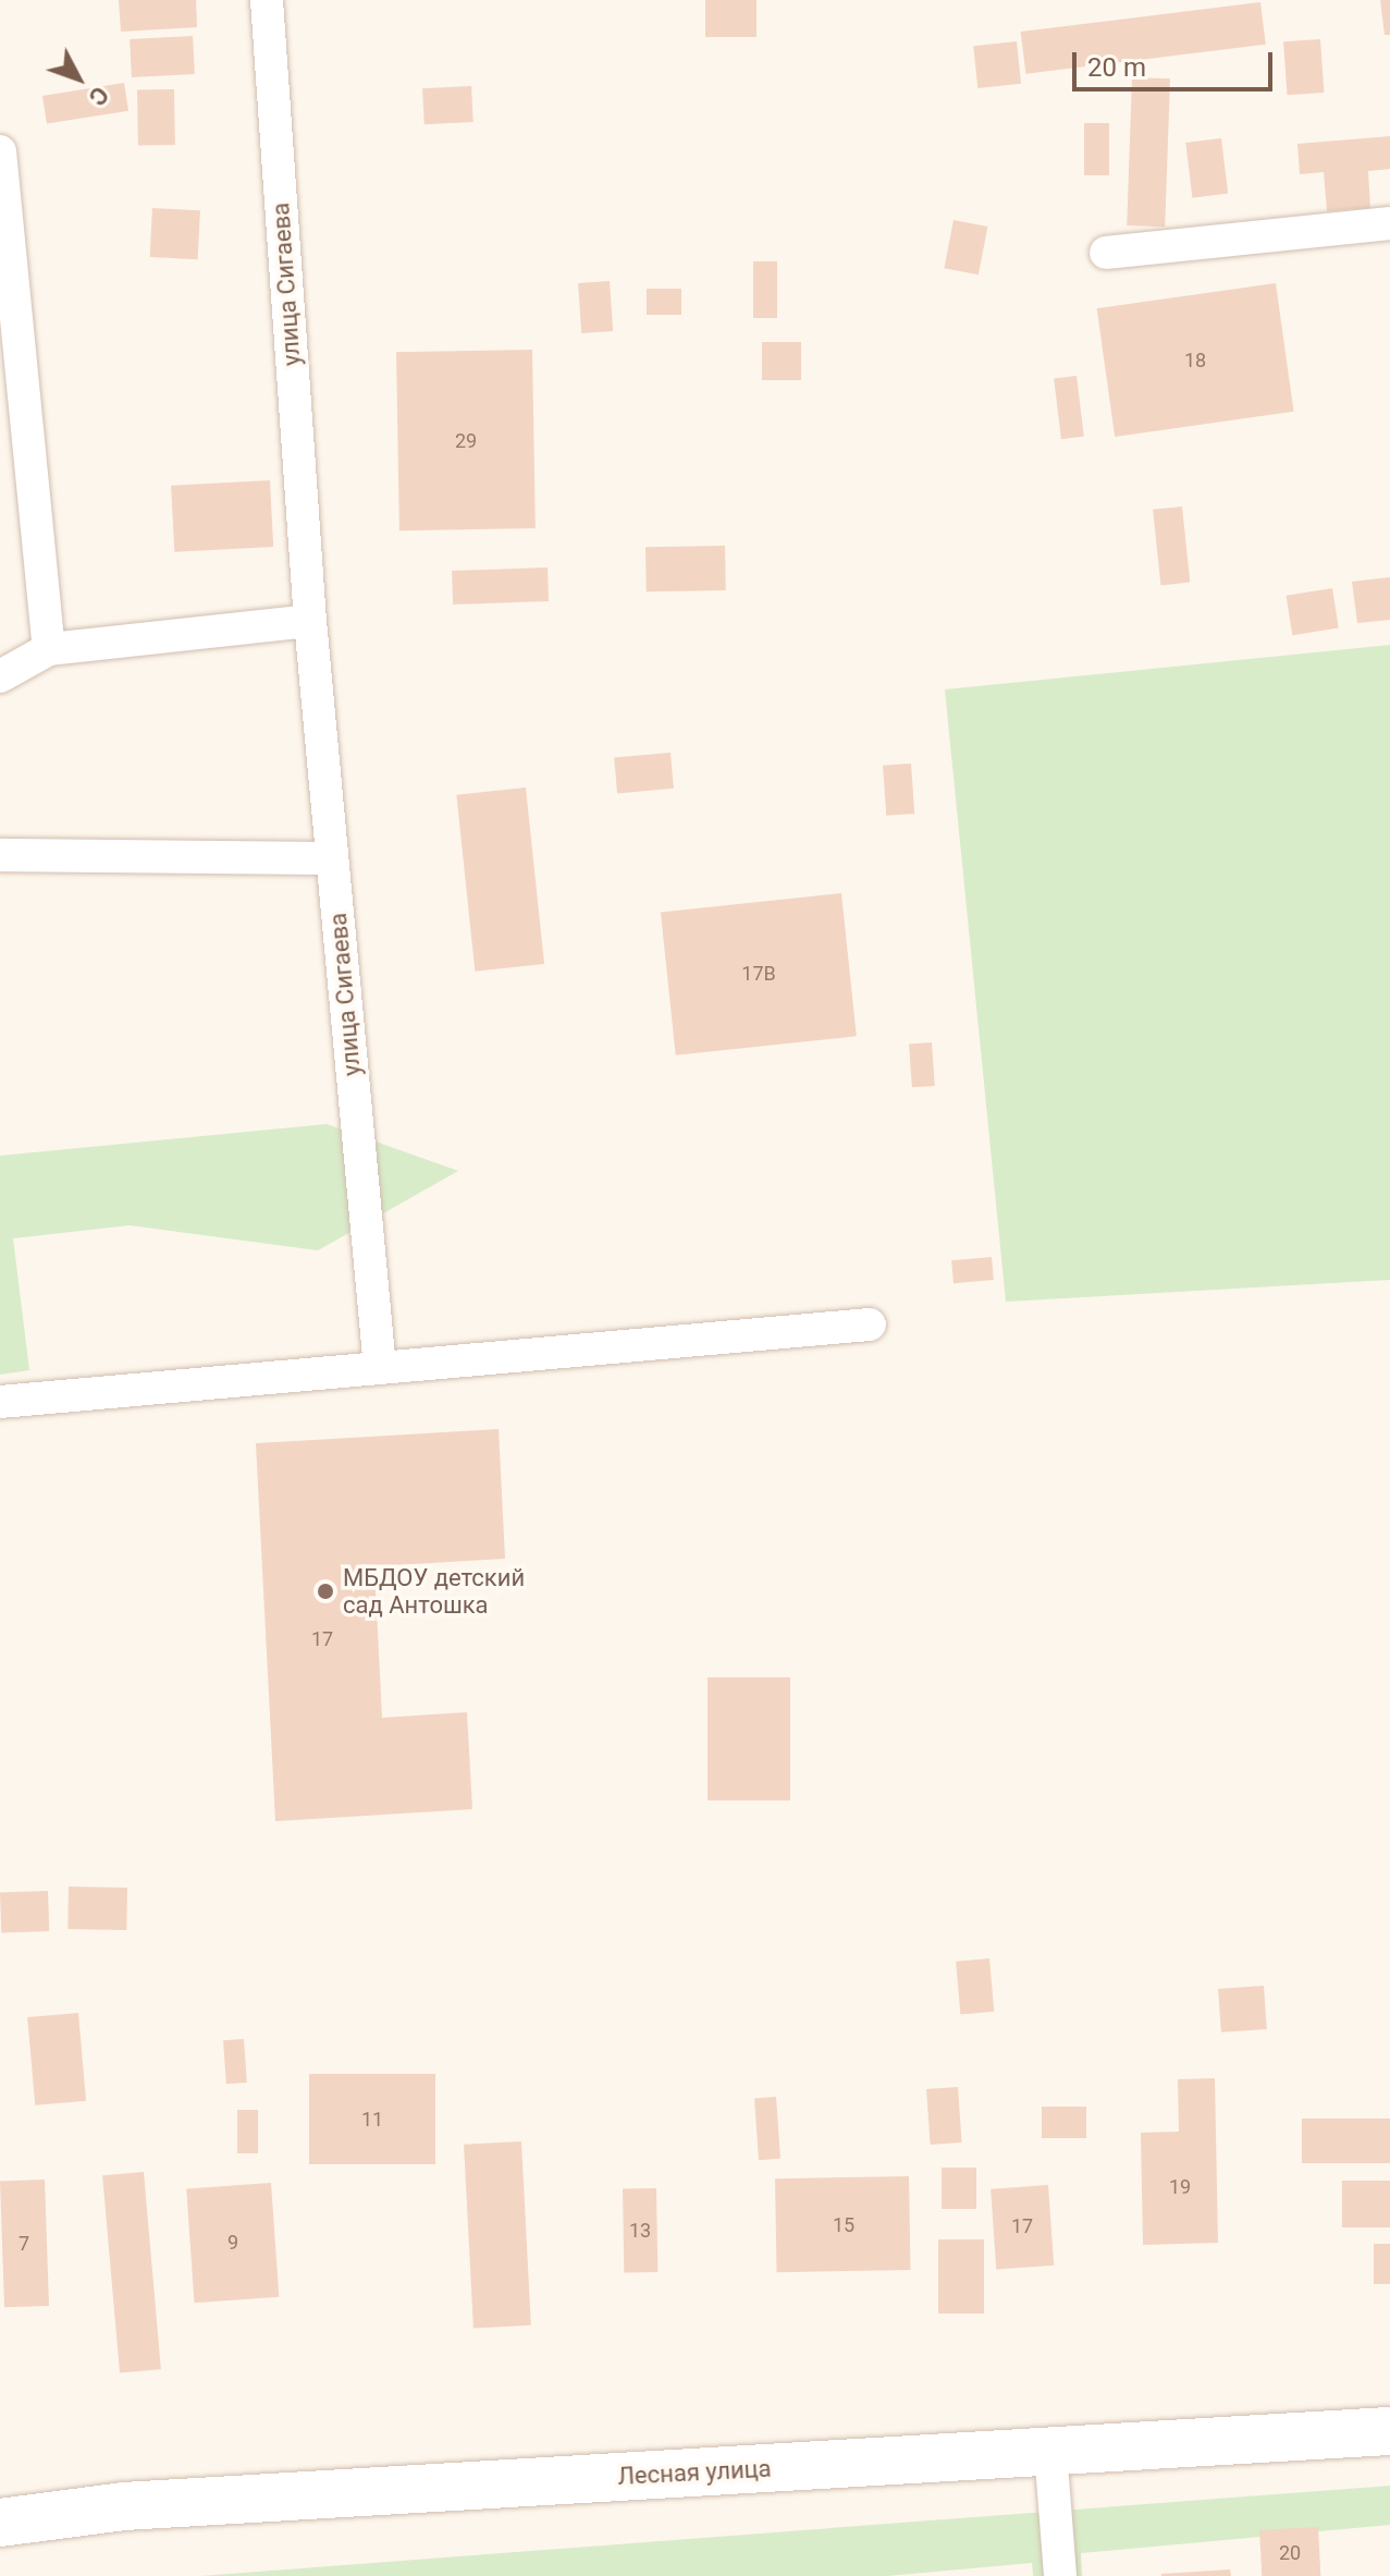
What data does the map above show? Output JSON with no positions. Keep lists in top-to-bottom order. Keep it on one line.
{"streets":{"street":["Лесная улица"],"lane":["улица Сигаева"]},"places":["МБДОУ детский сад Антошка"],"house_numbers":["18","29","17В","17","11","19","15","17","13","9","7","20"],"scale_bar":"20 m","north":"bottom right"}
